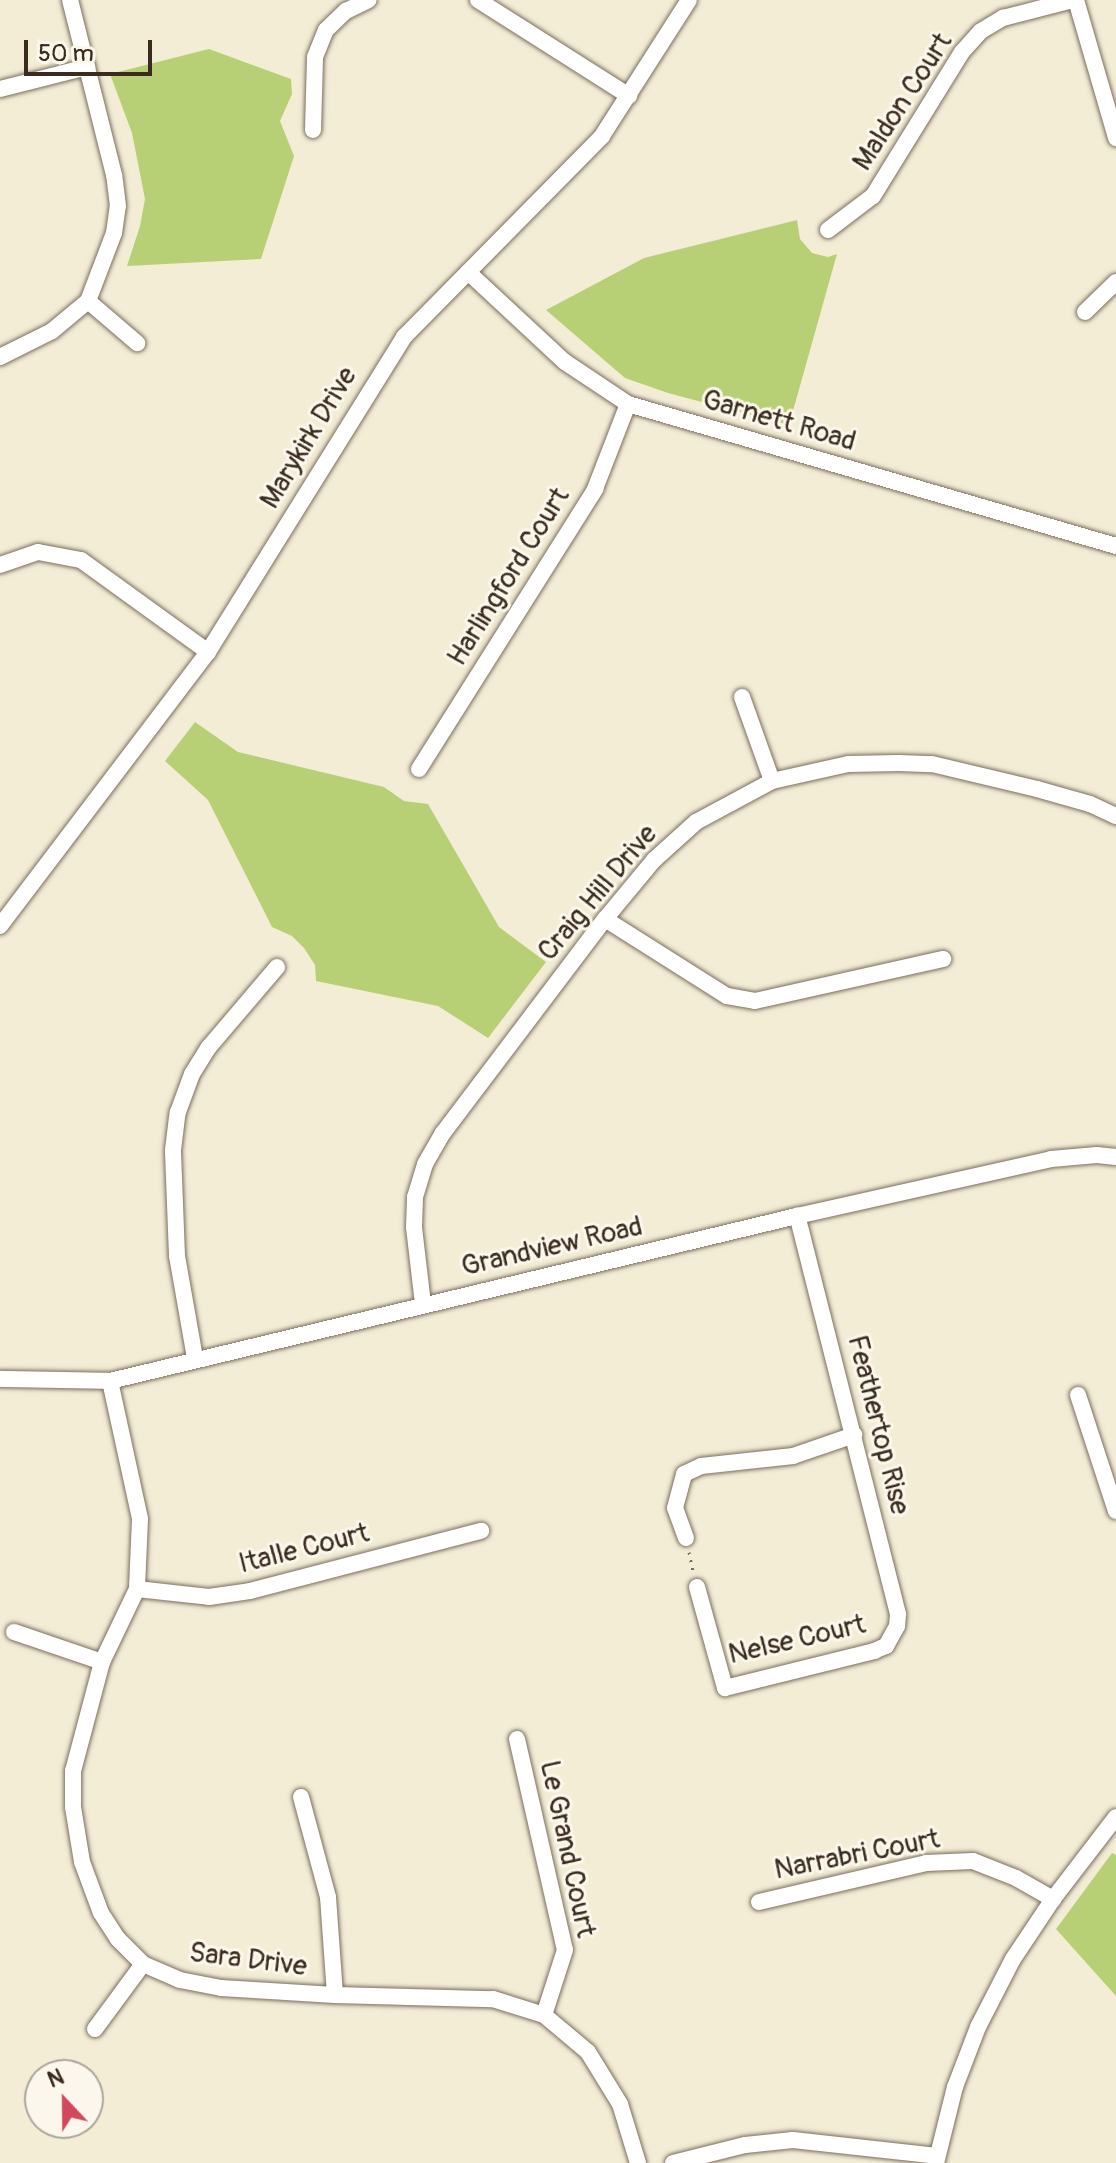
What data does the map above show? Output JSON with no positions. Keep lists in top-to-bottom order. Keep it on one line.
{"streets":{"street":["Maldon Court","Garnett Road","Marykirk Drive","Harlingford Court","Craig Hill Drive","Grandview Road","Feathertop Rise","Italle Court","Nelse Court","Le Grand Court","Narrabri Court","Sara Drive"]},"crossings":[["Garnett Road","Marykirk Drive"],["Garnett Road","Harlingford Court"],["Craig Hill Drive","Grandview Road"],["Grandview Road","Feathertop Rise"],["Grandview Road","Sara Drive"],["Feathertop Rise","Nelse Court"],["Italle Court","Sara Drive"],["Le Grand Court","Sara Drive"]],"scale_bar":"50 m","north":"top"}
